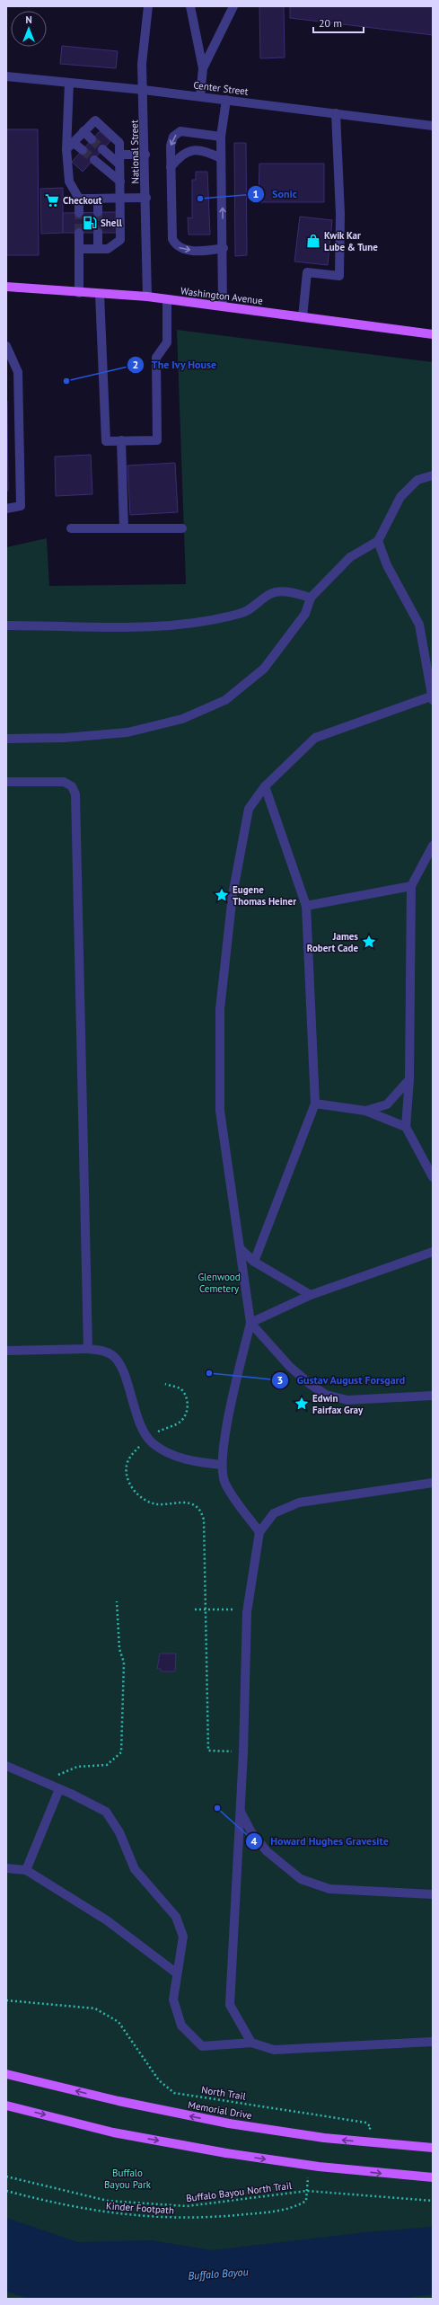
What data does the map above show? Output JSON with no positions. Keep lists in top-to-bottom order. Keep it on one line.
{"streets":{"main road":["Washington Avenue","Memorial Drive"],"street":["Center Street","National Street"],"path":["North Trail","Buffalo Bayou North Trail","Kinder Footpath"]},"crossings":[["Center Street","National Street"],["National Street","Washington Avenue"],["Buffalo Bayou North Trail","Kinder Footpath"]],"water":["Buffalo Bayou"],"parks":["Glenwood Cemetery","Buffalo Bayou Park"],"places":{"other":["Sonic","The Ivy House","Gustav August Forsgard","Howard Hughes Gravesite"],"supermarket":["Checkout"],"fuel station":["Shell"],"shop":["Kwik Kar Lube & Tune"],"place":["Eugene Thomas Heiner","James Robert Cade","Edwin Fairfax Gray"]},"scale_bar":"20 m","north":"top"}
